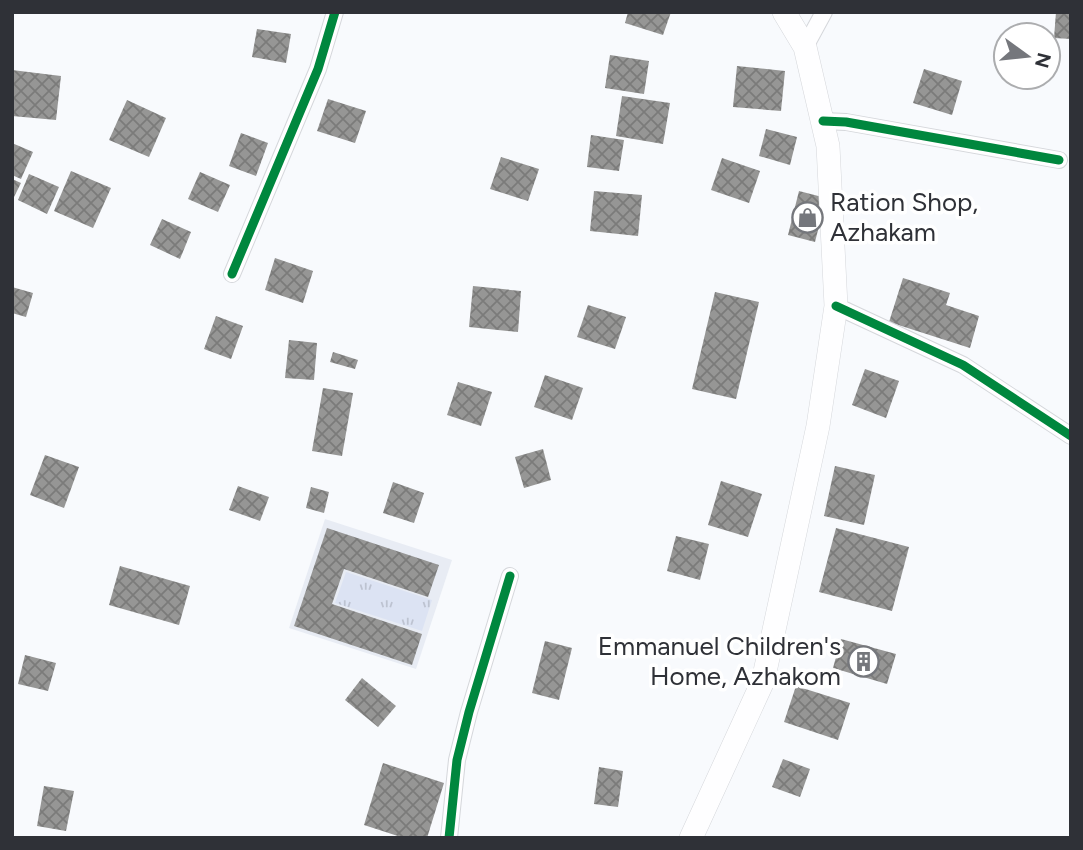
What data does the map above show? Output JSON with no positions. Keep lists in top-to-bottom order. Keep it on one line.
{"places":{"shop":["Ration Shop, Azhakam"],"building":["Emmanuel Children's Home, Azhakom"]},"north":"right"}
